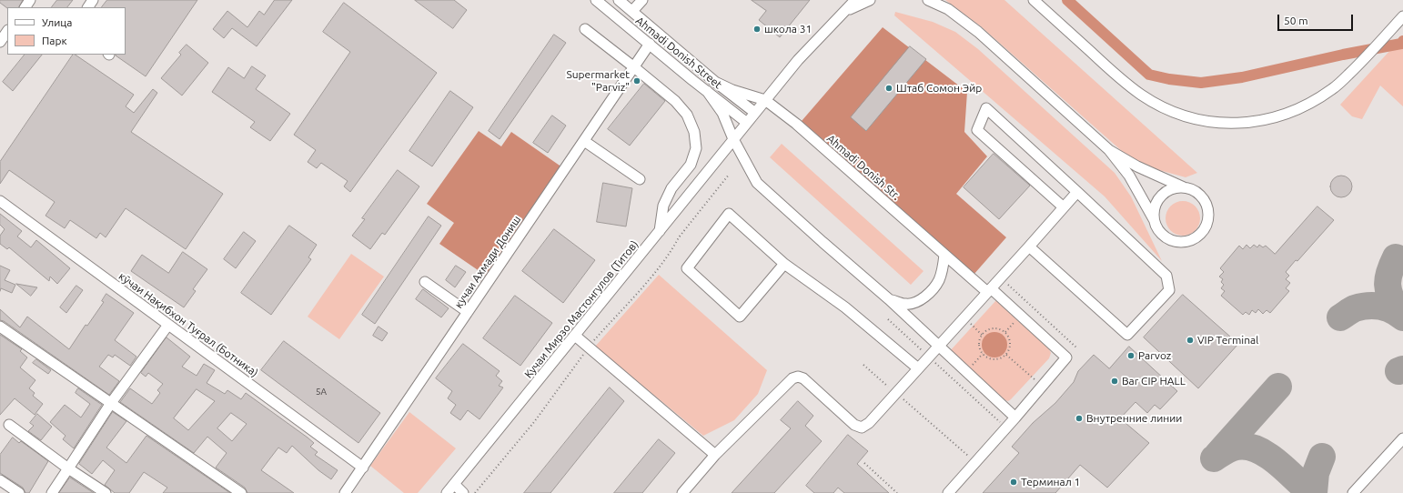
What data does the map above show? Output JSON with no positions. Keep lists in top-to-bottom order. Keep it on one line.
{"streets":{"street":["Ahmadi Donish Street","Ahmadi Donish Str.","кучаи Ахмади Дониш","Кучаи Мирзо Мастонгулов (Титов)","кӯчаи Нақибхон Туғрал (Ботника)"]},"crossings":[["Ahmadi Donish Street","кучаи Ахмади Дониш"],["Ahmadi Donish Street","Кучаи Мирзо Мастонгулов (Титов)"],["Ahmadi Donish Str.","Кучаи Мирзо Мастонгулов (Титов)"],["кучаи Ахмади Дониш","кӯчаи Нақибхон Туғрал (Ботника)"]],"places":["школа 31","Supermarket \"Parviz\"","Штаб Сомон Эйр","VIP Terminal","Parvoz","Bar CIP HALL","Внутренние линии","Терминал 1"],"house_numbers":["5А"],"legend":["Улица","Парк"],"scale_bar":"50 m"}
